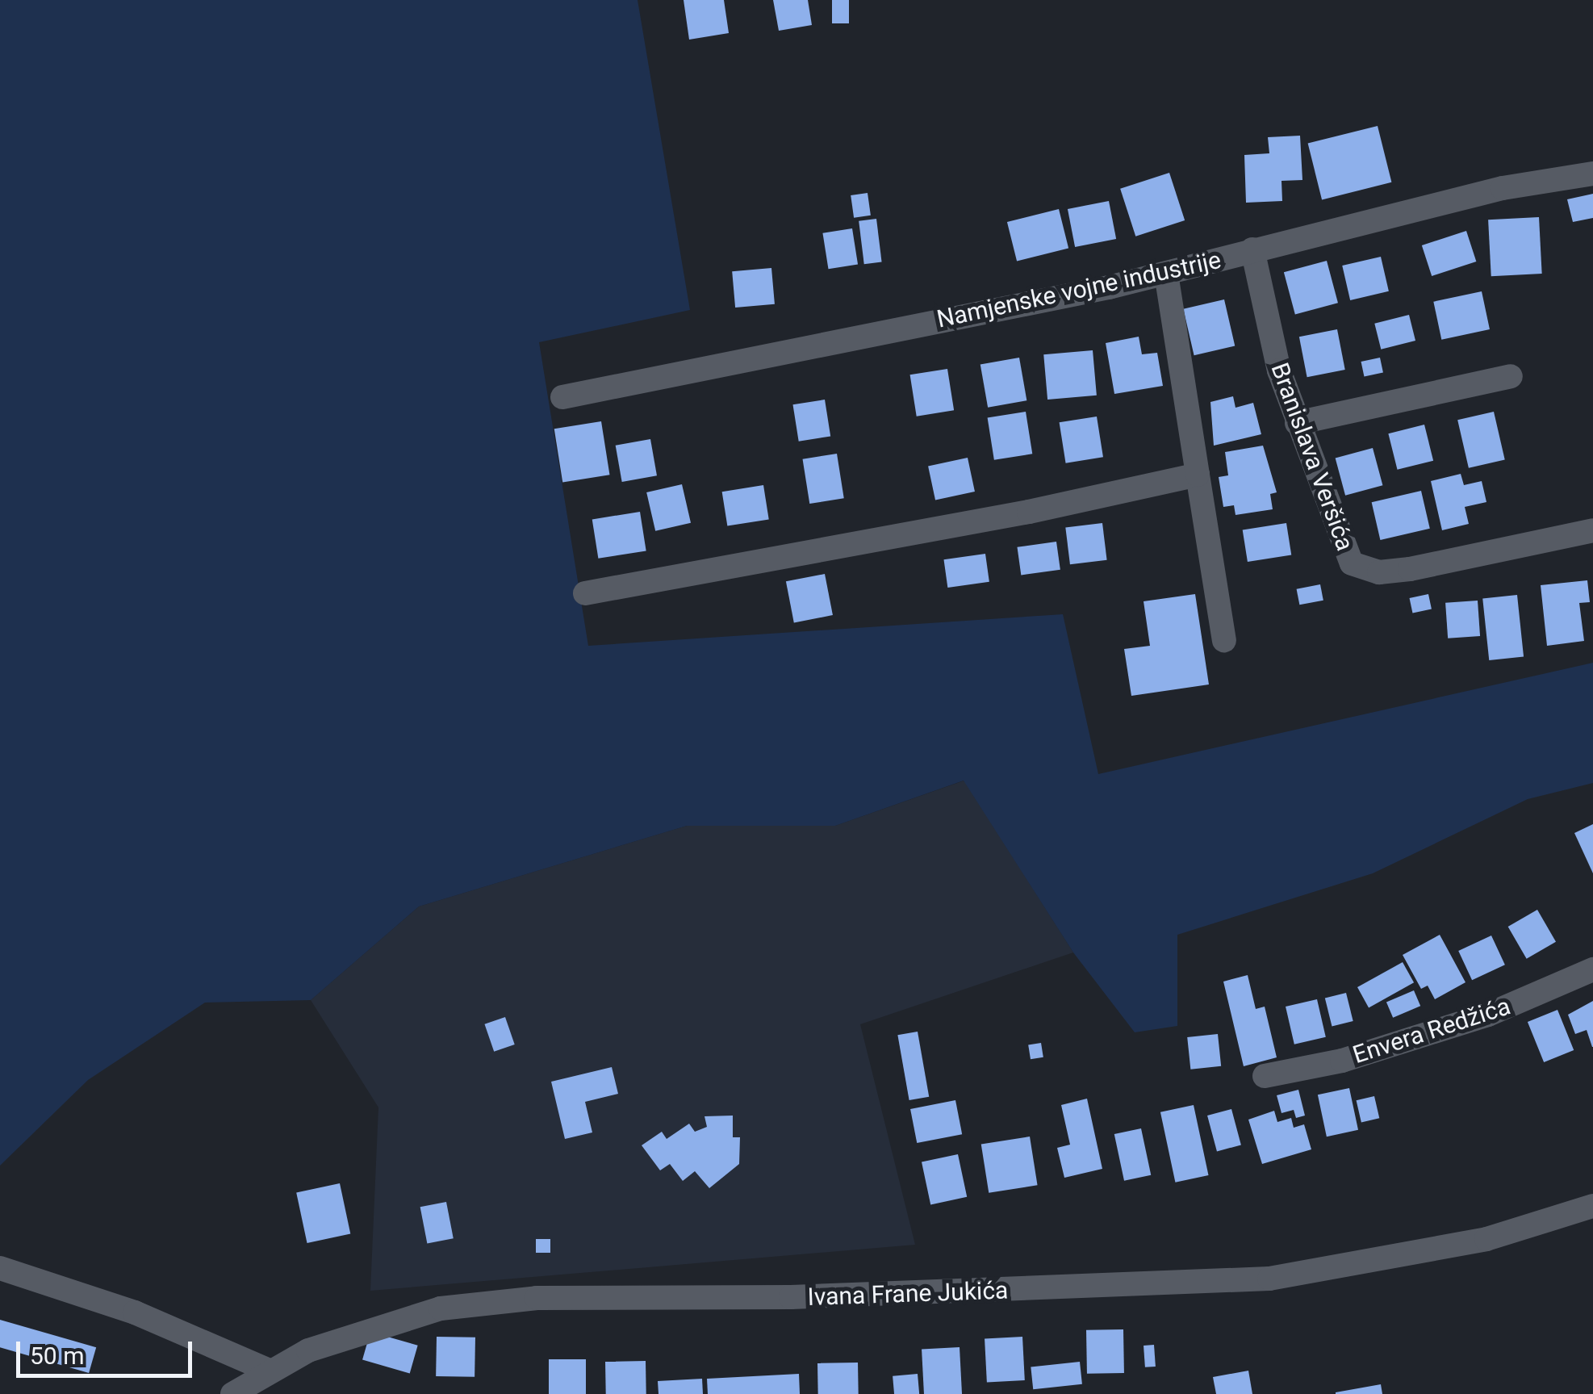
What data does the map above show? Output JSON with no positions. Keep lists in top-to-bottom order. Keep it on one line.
{"streets":{"street":["Namjenske vojne industrije","Branislava Veršića","Envera Redžića","Ivana Frane Jukića"]},"crossings":[["Namjenske vojne industrije","Branislava Veršića"]],"scale_bar":"50 m"}
